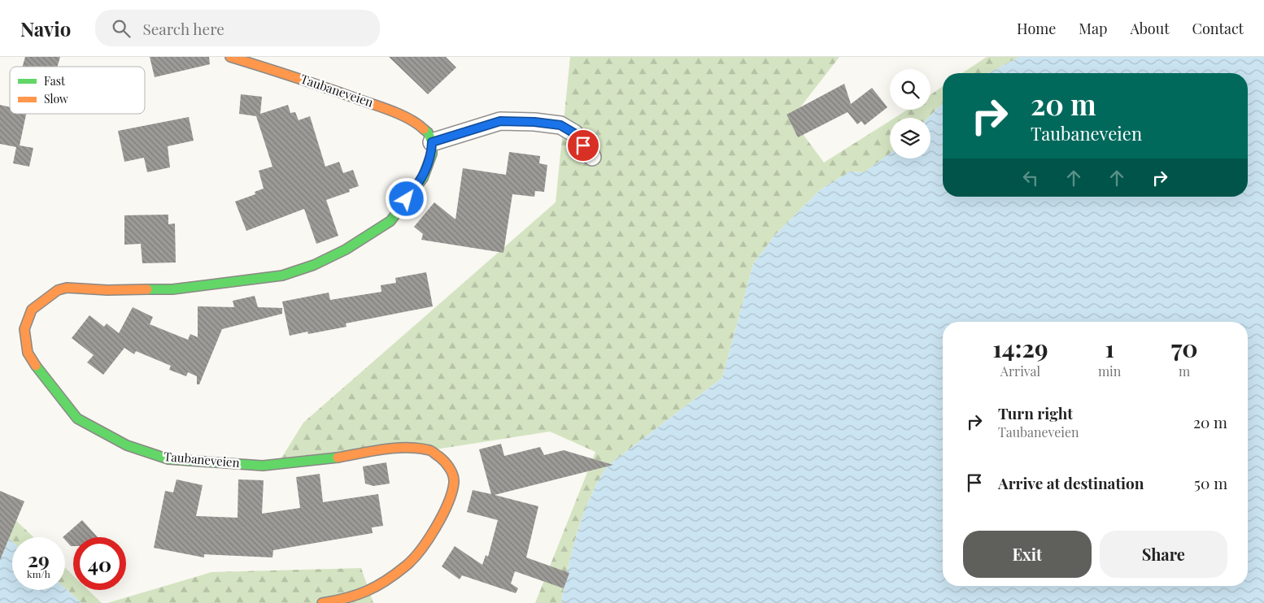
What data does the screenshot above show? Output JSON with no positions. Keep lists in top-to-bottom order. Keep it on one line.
{"streets":{"street":["Taubaneveien"]},"legend":["Fast","Slow"],"page":{"header":"Navio","search":"Search here","nav":["Home","Map","About","Contact"],"turn":["20 m","Taubaneveien"],"eta":["14:29","Arrival","1","min","70","m"],"list":[{"name":"Turn right","note":"Taubaneveien","value":"20 m"},{"name":"Arrive at destination","value":"50 m"}],"buttons":["Exit","Share"],"speed":"29 km/h","limit":"40"}}
